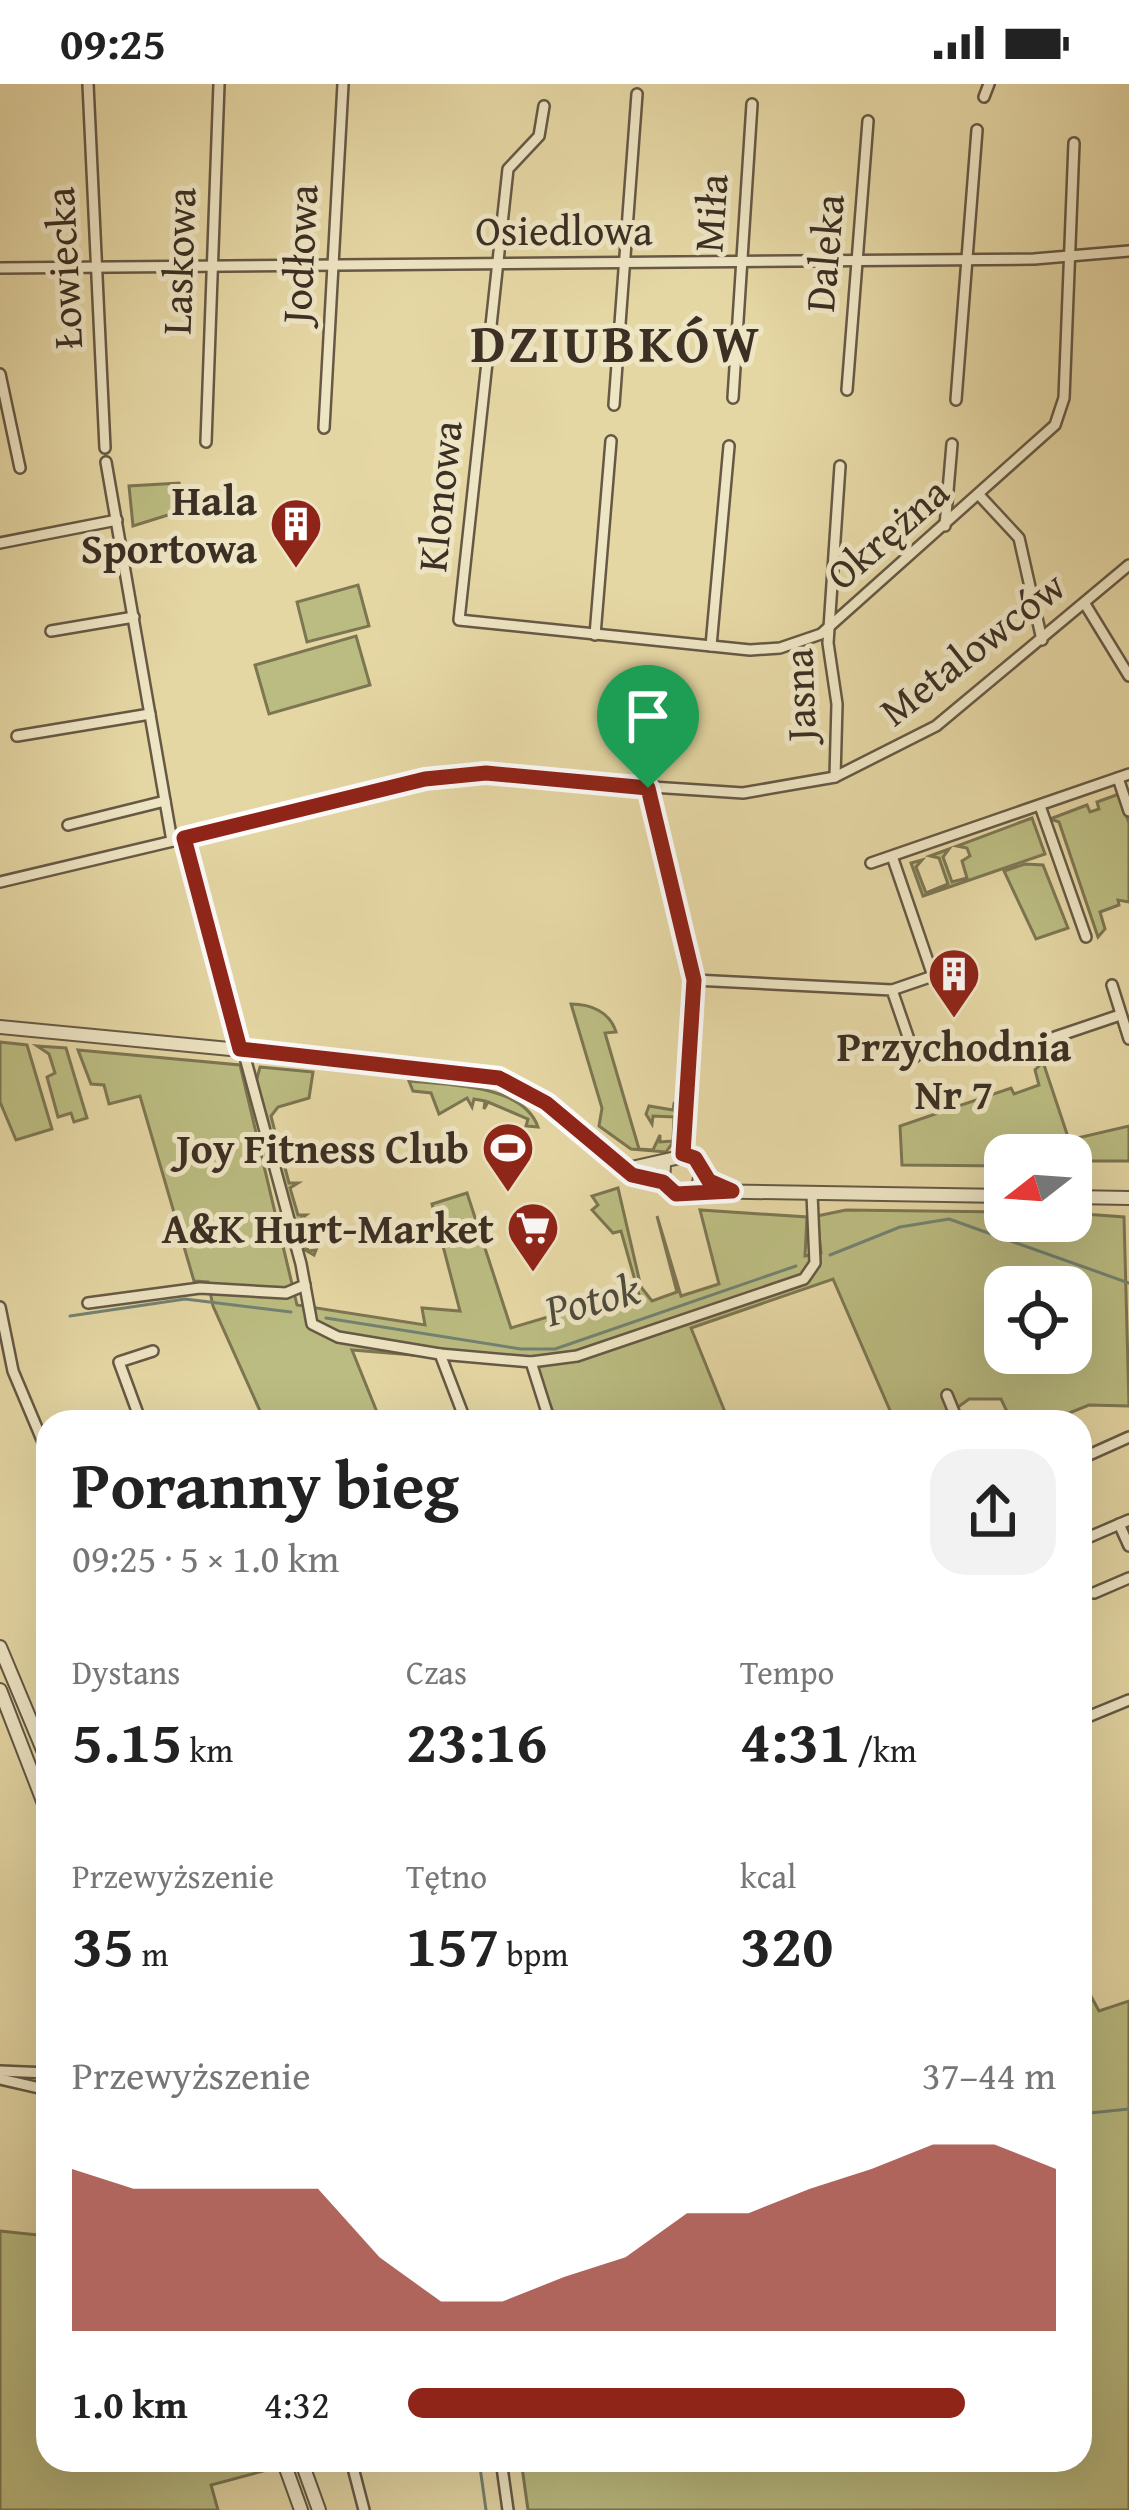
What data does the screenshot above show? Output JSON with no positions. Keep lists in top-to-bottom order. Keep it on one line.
{"streets":{"street":["Miła","Osiedlowa","Daleka","Jodłowa","Laskowa","Łowiecka","Klonowa","Okrężna","Metalowców","Jasna"]},"crossings":[["Miła","Osiedlowa"],["Osiedlowa","Daleka"],["Osiedlowa","Jodłowa"],["Osiedlowa","Laskowa"],["Osiedlowa","Łowiecka"],["Osiedlowa","Klonowa"],["Osiedlowa","Okrężna"],["Klonowa","Okrężna"],["Okrężna","Jasna"],["Metalowców","Jasna"]],"districts":["DZIUBKÓW"],"water":["Potok"],"places":{"building":["Hala Sportowa","Przychodnia Nr 7"],"sports":["Joy Fitness Club"],"supermarket":["A&K Hurt-Market"]},"north":"left","page":{"status":"09:25","heading":["Poranny bieg","09:25 · 5 × 1.0 km"],"stats":[["Dystans","5.15 km"],["Czas","23:16"],["Tempo","4:31 /km"],["Przewyższenie","35 m"],["Tętno","157 bpm"],["kcal","320"]],"chart":["Przewyższenie","37–44 m"],"list":[{"name":"1.0 km","note":"4:32"}]}}
